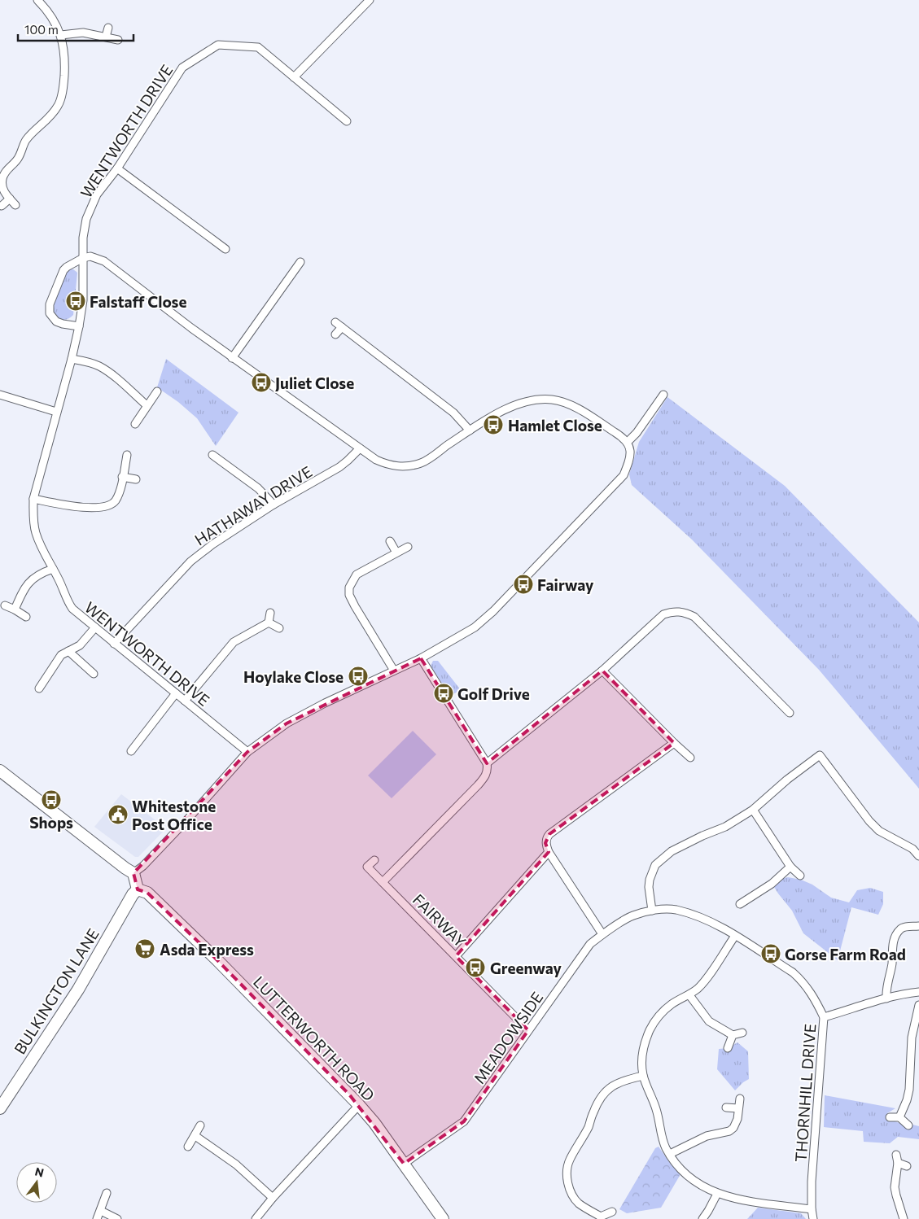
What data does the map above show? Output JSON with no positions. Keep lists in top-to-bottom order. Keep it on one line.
{"streets":{"main road":["BULKINGTON LANE","LUTTERWORTH ROAD"],"street":["WENTWORTH DRIVE","HATHAWAY DRIVE","FAIRWAY","MEADOWSIDE","THORNHILL DRIVE"]},"crossings":[["WENTWORTH DRIVE","HATHAWAY DRIVE"],["FAIRWAY","MEADOWSIDE"],["BULKINGTON LANE","LUTTERWORTH ROAD"],["MEADOWSIDE","LUTTERWORTH ROAD"],["MEADOWSIDE","THORNHILL DRIVE"]],"places":{"bus stop":["Falstaff Close","Juliet Close","Hamlet Close","Fairway","Hoylake Close","Golf Drive","Shops","Gorse Farm Road","Greenway"],"public building":["Whitestone Post Office"],"supermarket":["Asda Express"]},"scale_bar":"100 m","north":"top"}
